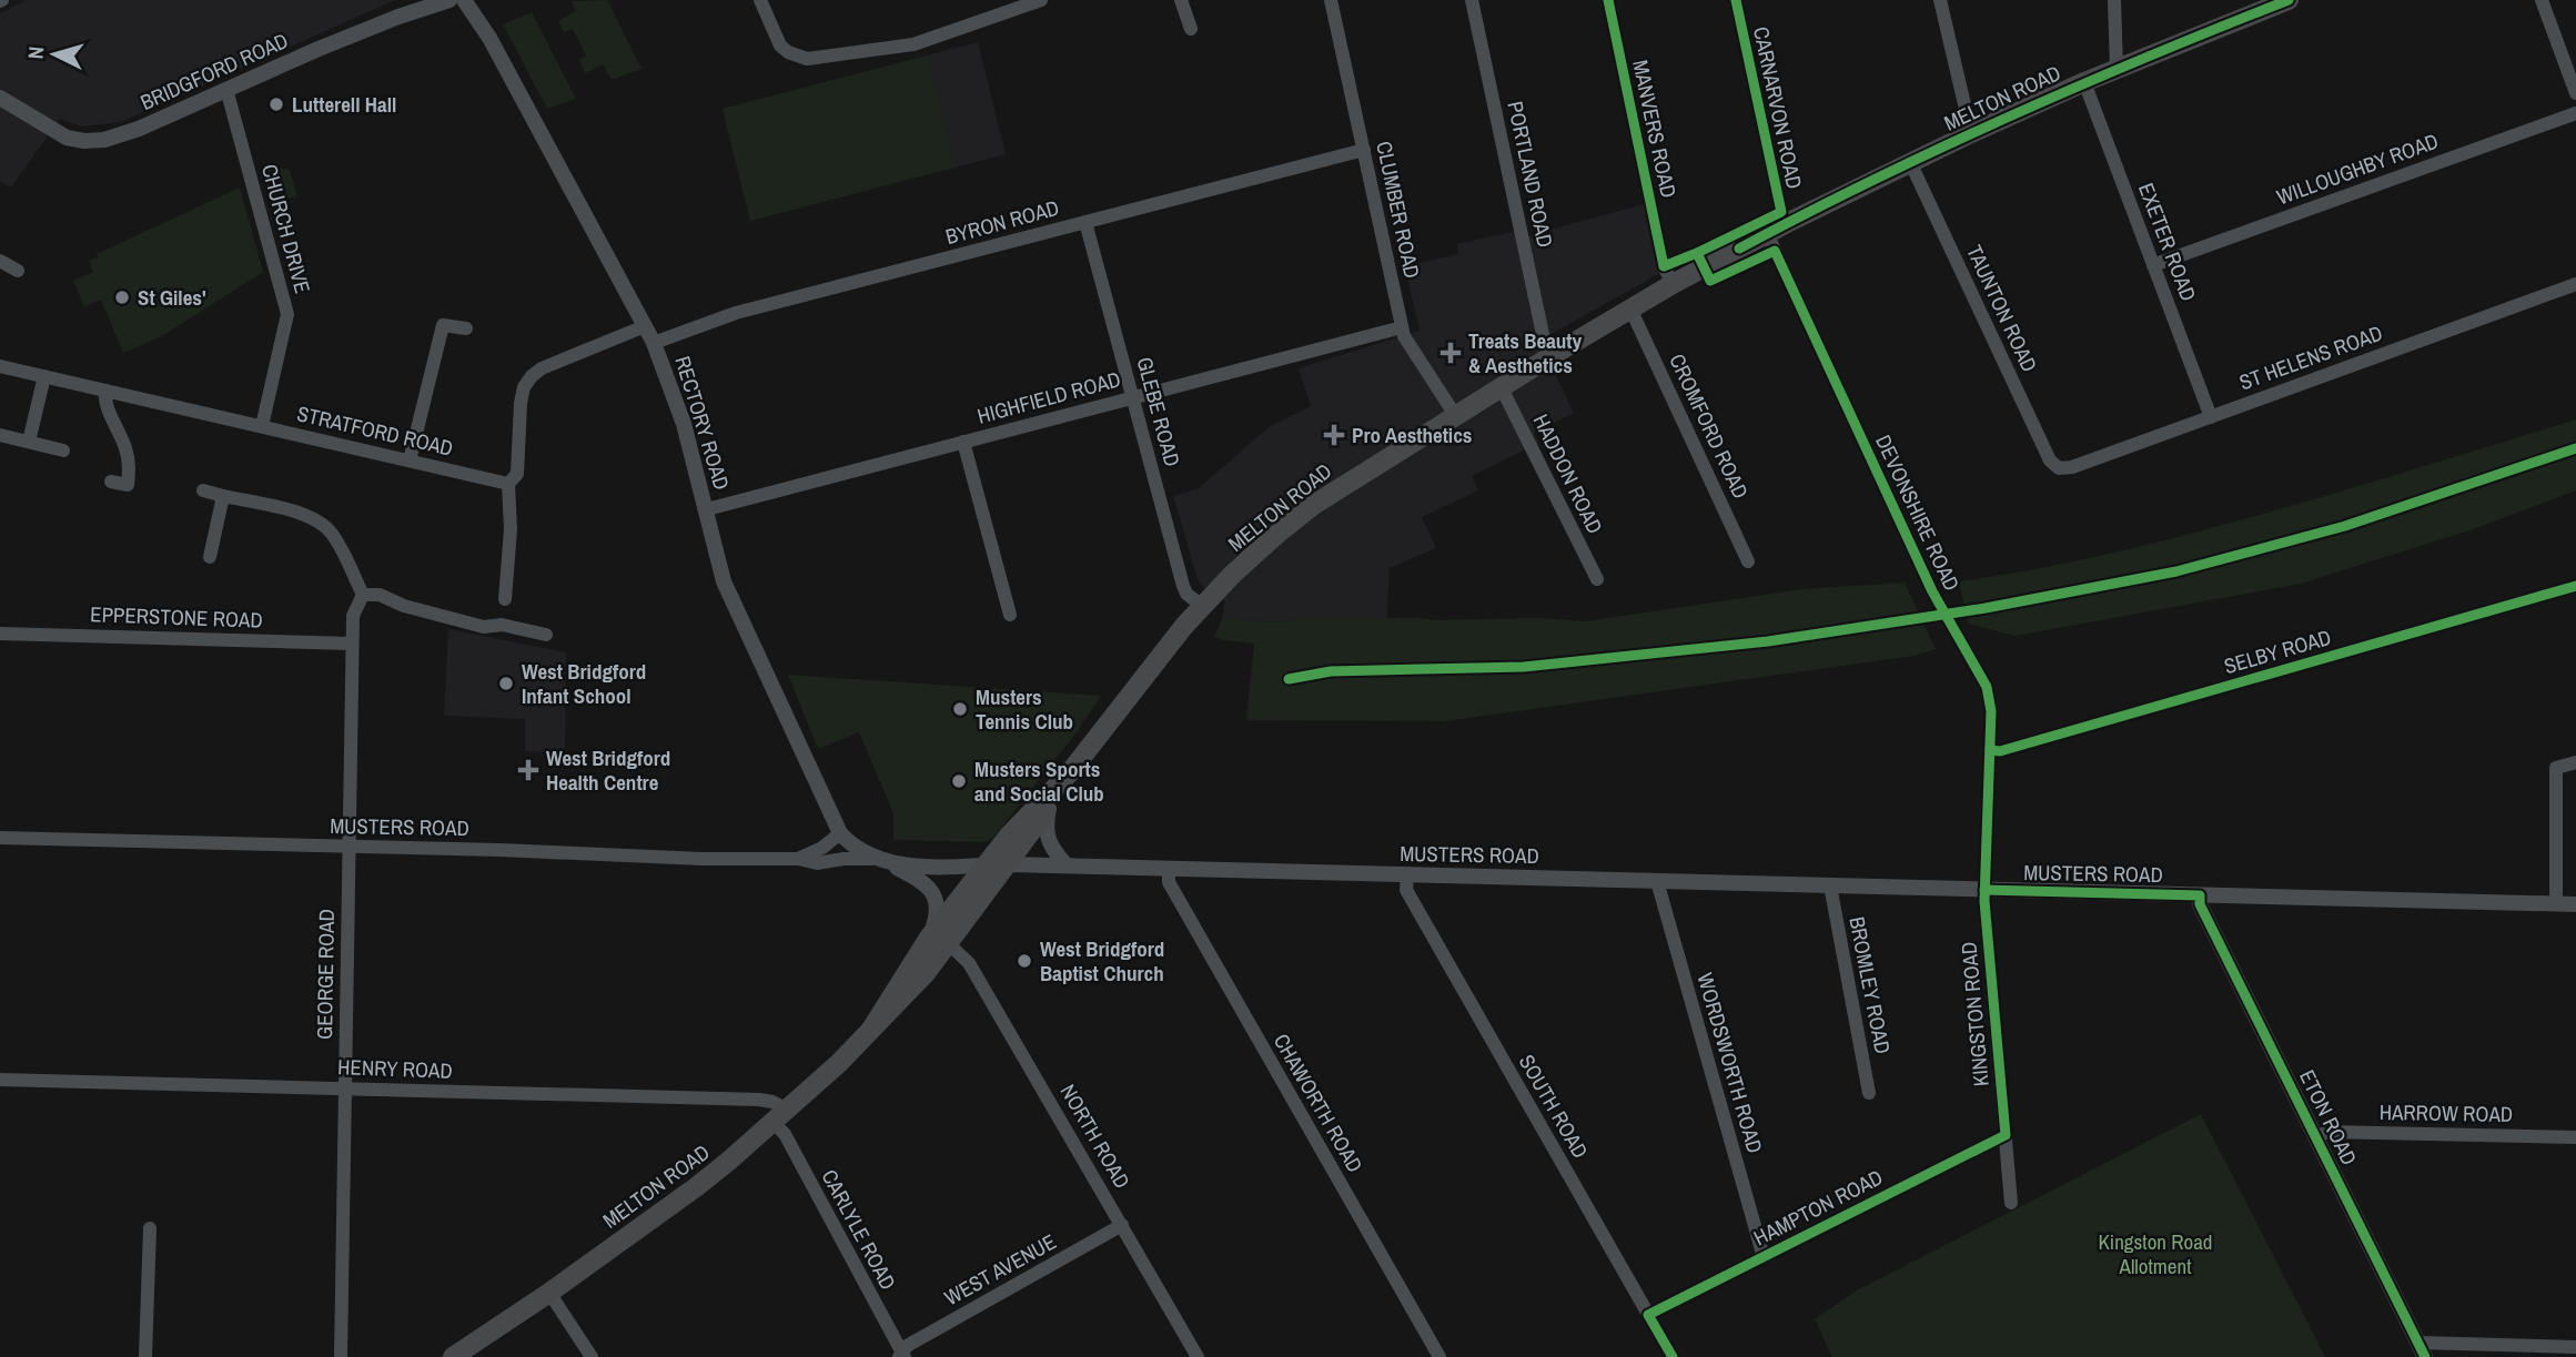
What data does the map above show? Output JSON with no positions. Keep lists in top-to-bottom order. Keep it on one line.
{"streets":{"main road":["MELTON ROAD"],"street":["BRIDGFORD ROAD","CARNARVON ROAD","MANVERS ROAD","WILLOUGHBY ROAD","PORTLAND ROAD","CLUMBER ROAD","BYRON ROAD","CHURCH DRIVE","EXETER ROAD","TAUNTON ROAD","ST HELENS ROAD","HIGHFIELD ROAD","GLEBE ROAD","RECTORY ROAD","CROMFORD ROAD","STRATFORD ROAD","HADDON ROAD","DEVONSHIRE ROAD","EPPERSTONE ROAD","SELBY ROAD","MUSTERS ROAD","GEORGE ROAD","BROMLEY ROAD","KINGSTON ROAD","WORDSWORTH ROAD","HENRY ROAD","CHAWORTH ROAD","SOUTH ROAD","HARROW ROAD","ETON ROAD","NORTH ROAD","HAMPTON ROAD","CARLYLE ROAD","WEST AVENUE"]},"crossings":[["BRIDGFORD ROAD","CHURCH DRIVE"],["MELTON ROAD","CARNARVON ROAD"],["MELTON ROAD","MANVERS ROAD"],["MELTON ROAD","PORTLAND ROAD"],["MELTON ROAD","CLUMBER ROAD"],["MELTON ROAD","EXETER ROAD"],["MELTON ROAD","TAUNTON ROAD"],["MELTON ROAD","GLEBE ROAD"],["MELTON ROAD","CROMFORD ROAD"],["MELTON ROAD","HADDON ROAD"],["MELTON ROAD","DEVONSHIRE ROAD"],["MELTON ROAD","MUSTERS ROAD"],["MELTON ROAD","HENRY ROAD"],["MELTON ROAD","NORTH ROAD"],["MELTON ROAD","CARLYLE ROAD"],["WILLOUGHBY ROAD","EXETER ROAD"],["CLUMBER ROAD","BYRON ROAD"],["CLUMBER ROAD","HIGHFIELD ROAD"],["BYRON ROAD","GLEBE ROAD"],["BYRON ROAD","RECTORY ROAD"],["CHURCH DRIVE","STRATFORD ROAD"],["EXETER ROAD","ST HELENS ROAD"],["TAUNTON ROAD","ST HELENS ROAD"],["HIGHFIELD ROAD","GLEBE ROAD"],["HIGHFIELD ROAD","RECTORY ROAD"],["RECTORY ROAD","MUSTERS ROAD"],["DEVONSHIRE ROAD","SELBY ROAD"],["DEVONSHIRE ROAD","MUSTERS ROAD"],["DEVONSHIRE ROAD","KINGSTON ROAD"],["EPPERSTONE ROAD","GEORGE ROAD"],["MUSTERS ROAD","GEORGE ROAD"],["MUSTERS ROAD","BROMLEY ROAD"],["MUSTERS ROAD","KINGSTON ROAD"],["MUSTERS ROAD","WORDSWORTH ROAD"],["MUSTERS ROAD","CHAWORTH ROAD"],["MUSTERS ROAD","SOUTH ROAD"],["MUSTERS ROAD","ETON ROAD"],["GEORGE ROAD","HENRY ROAD"],["KINGSTON ROAD","HAMPTON ROAD"],["WORDSWORTH ROAD","HAMPTON ROAD"],["HENRY ROAD","CARLYLE ROAD"],["SOUTH ROAD","HAMPTON ROAD"],["HARROW ROAD","ETON ROAD"],["NORTH ROAD","WEST AVENUE"],["CARLYLE ROAD","WEST AVENUE"]],"parks":["Kingston Road Allotment"],"places":{"other":["Lutterell Hall","St Giles'","West Bridgford Infant School","Musters Tennis Club","Musters Sports and Social Club","West Bridgford Baptist Church"],"health":["Treats Beauty & Aesthetics","Pro Aesthetics","West Bridgford Health Centre"]},"north":"left"}
